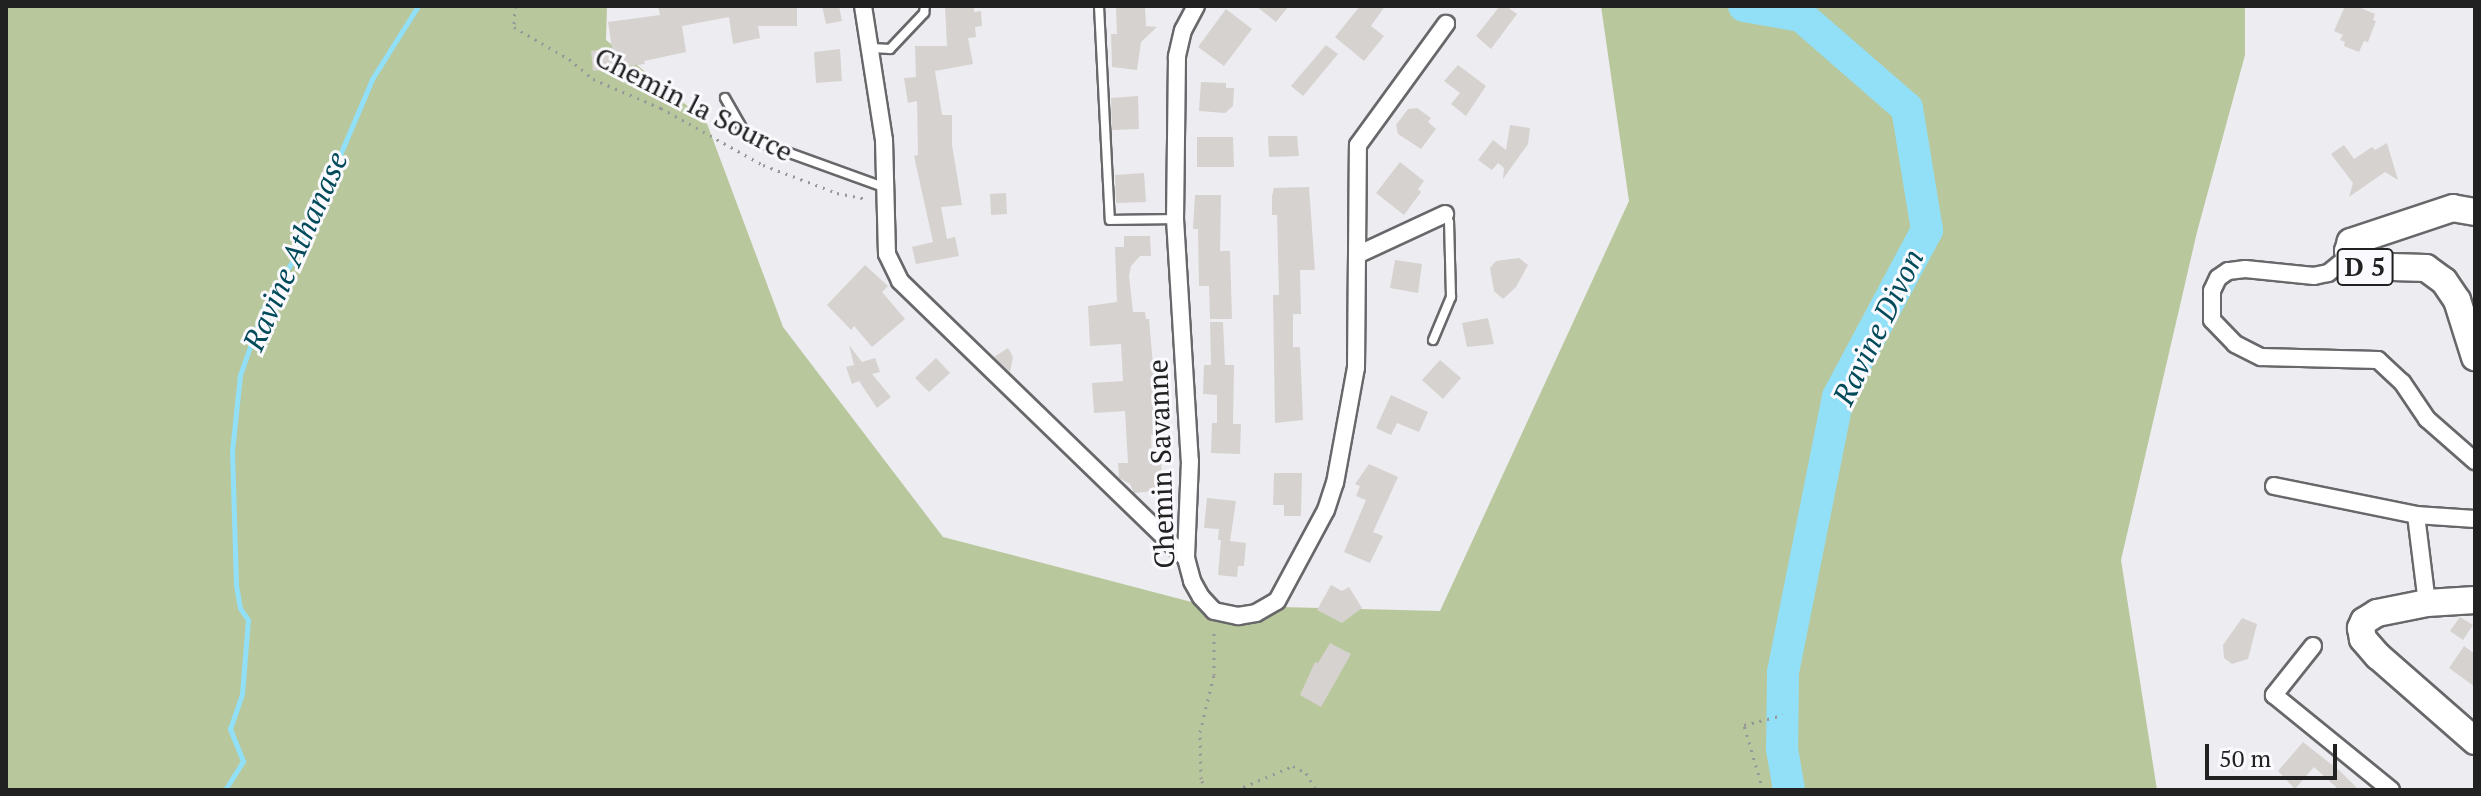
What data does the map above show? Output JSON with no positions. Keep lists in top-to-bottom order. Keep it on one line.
{"streets":{"main road":["D 5"],"street":["Chemin Savanne"],"path":["Chemin la Source"]},"water":["Ravine Athanase","Ravine Divon"],"scale_bar":"50 m"}
